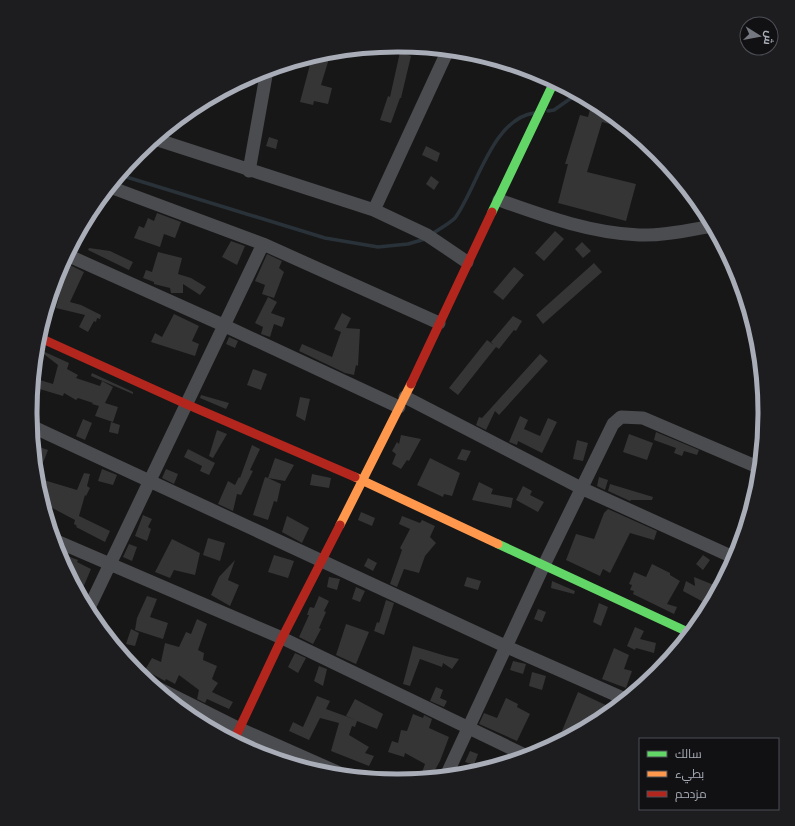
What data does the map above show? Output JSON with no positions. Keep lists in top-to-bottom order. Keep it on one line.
{"legend":["سالك","بطيء","مزدحم"],"north":"right"}
